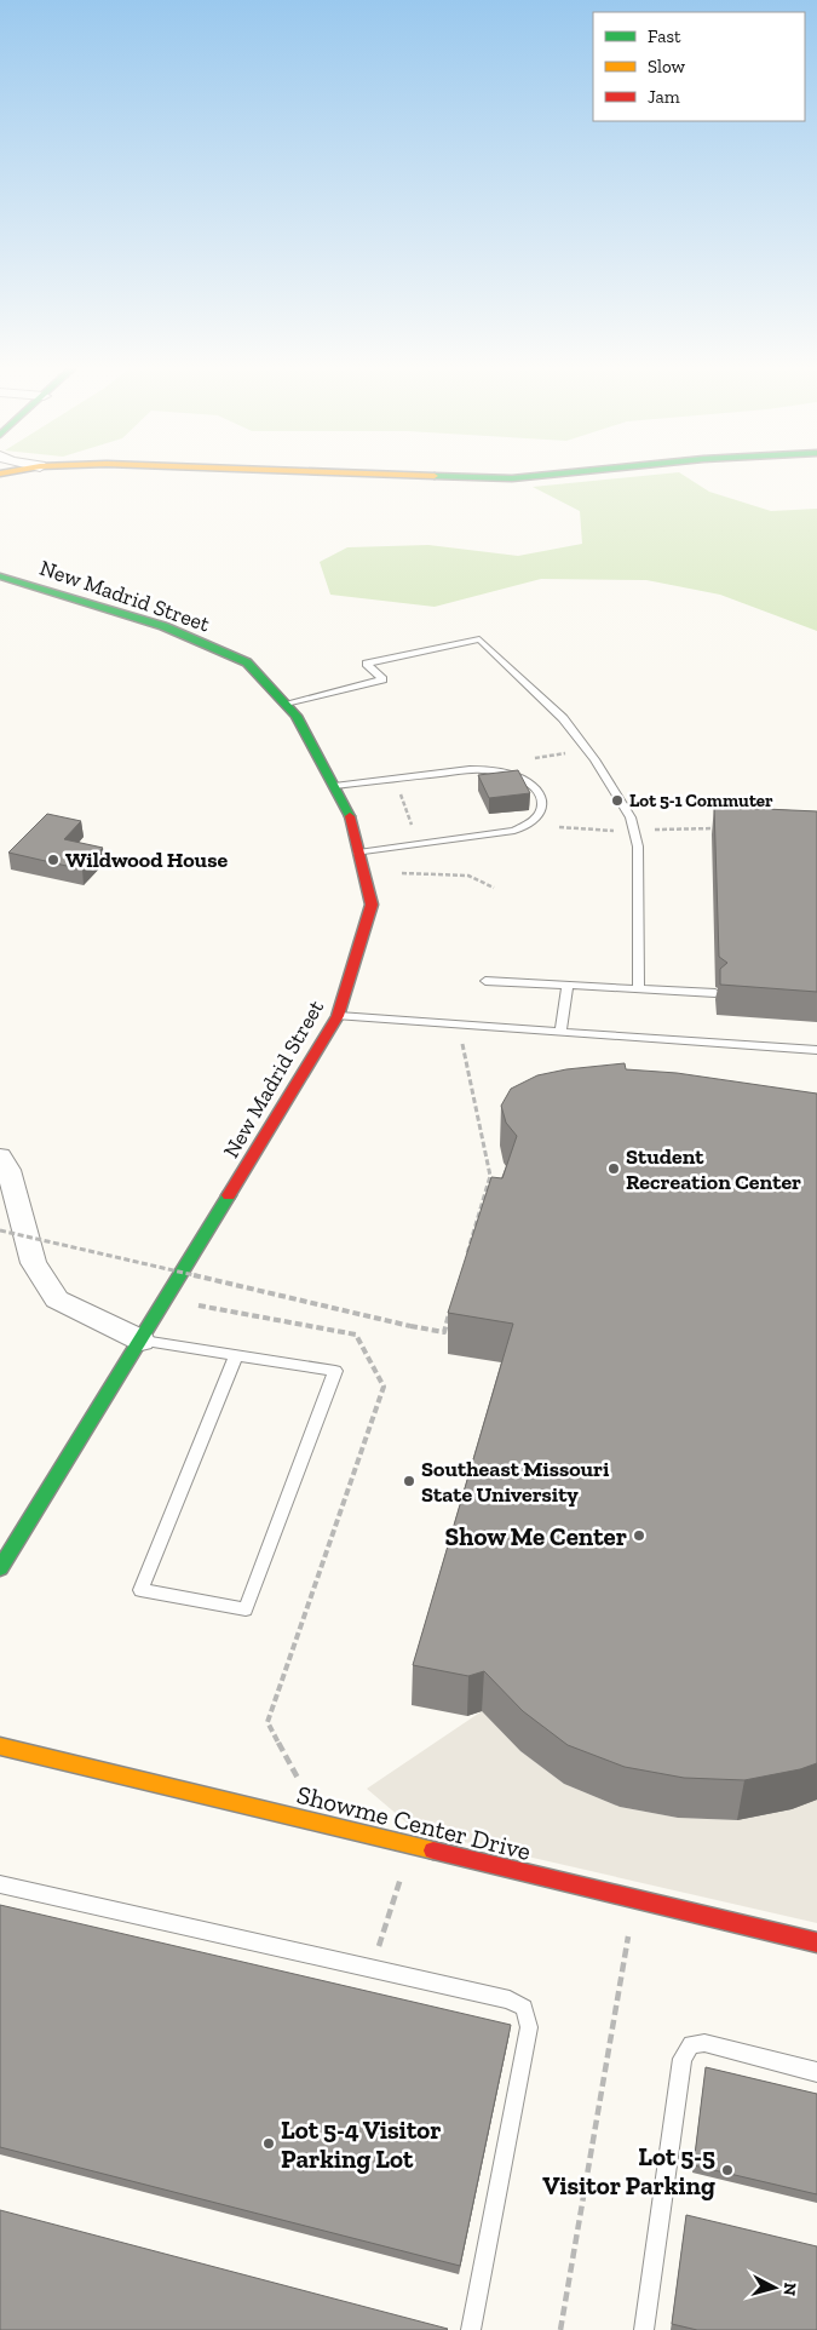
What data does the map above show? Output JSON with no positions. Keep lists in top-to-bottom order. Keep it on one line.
{"streets":{"street":["New Madrid Street","Showme Center Drive"]},"places":["Lot 5-1 Commuter","Wildwood House","Student Recreation Center","Southeast Missouri State University","Show Me Center","Lot 5-4 Visitor Parking Lot","Lot 5-5 Visitor Parking"],"legend":["Fast","Slow","Jam"],"north":"right"}
